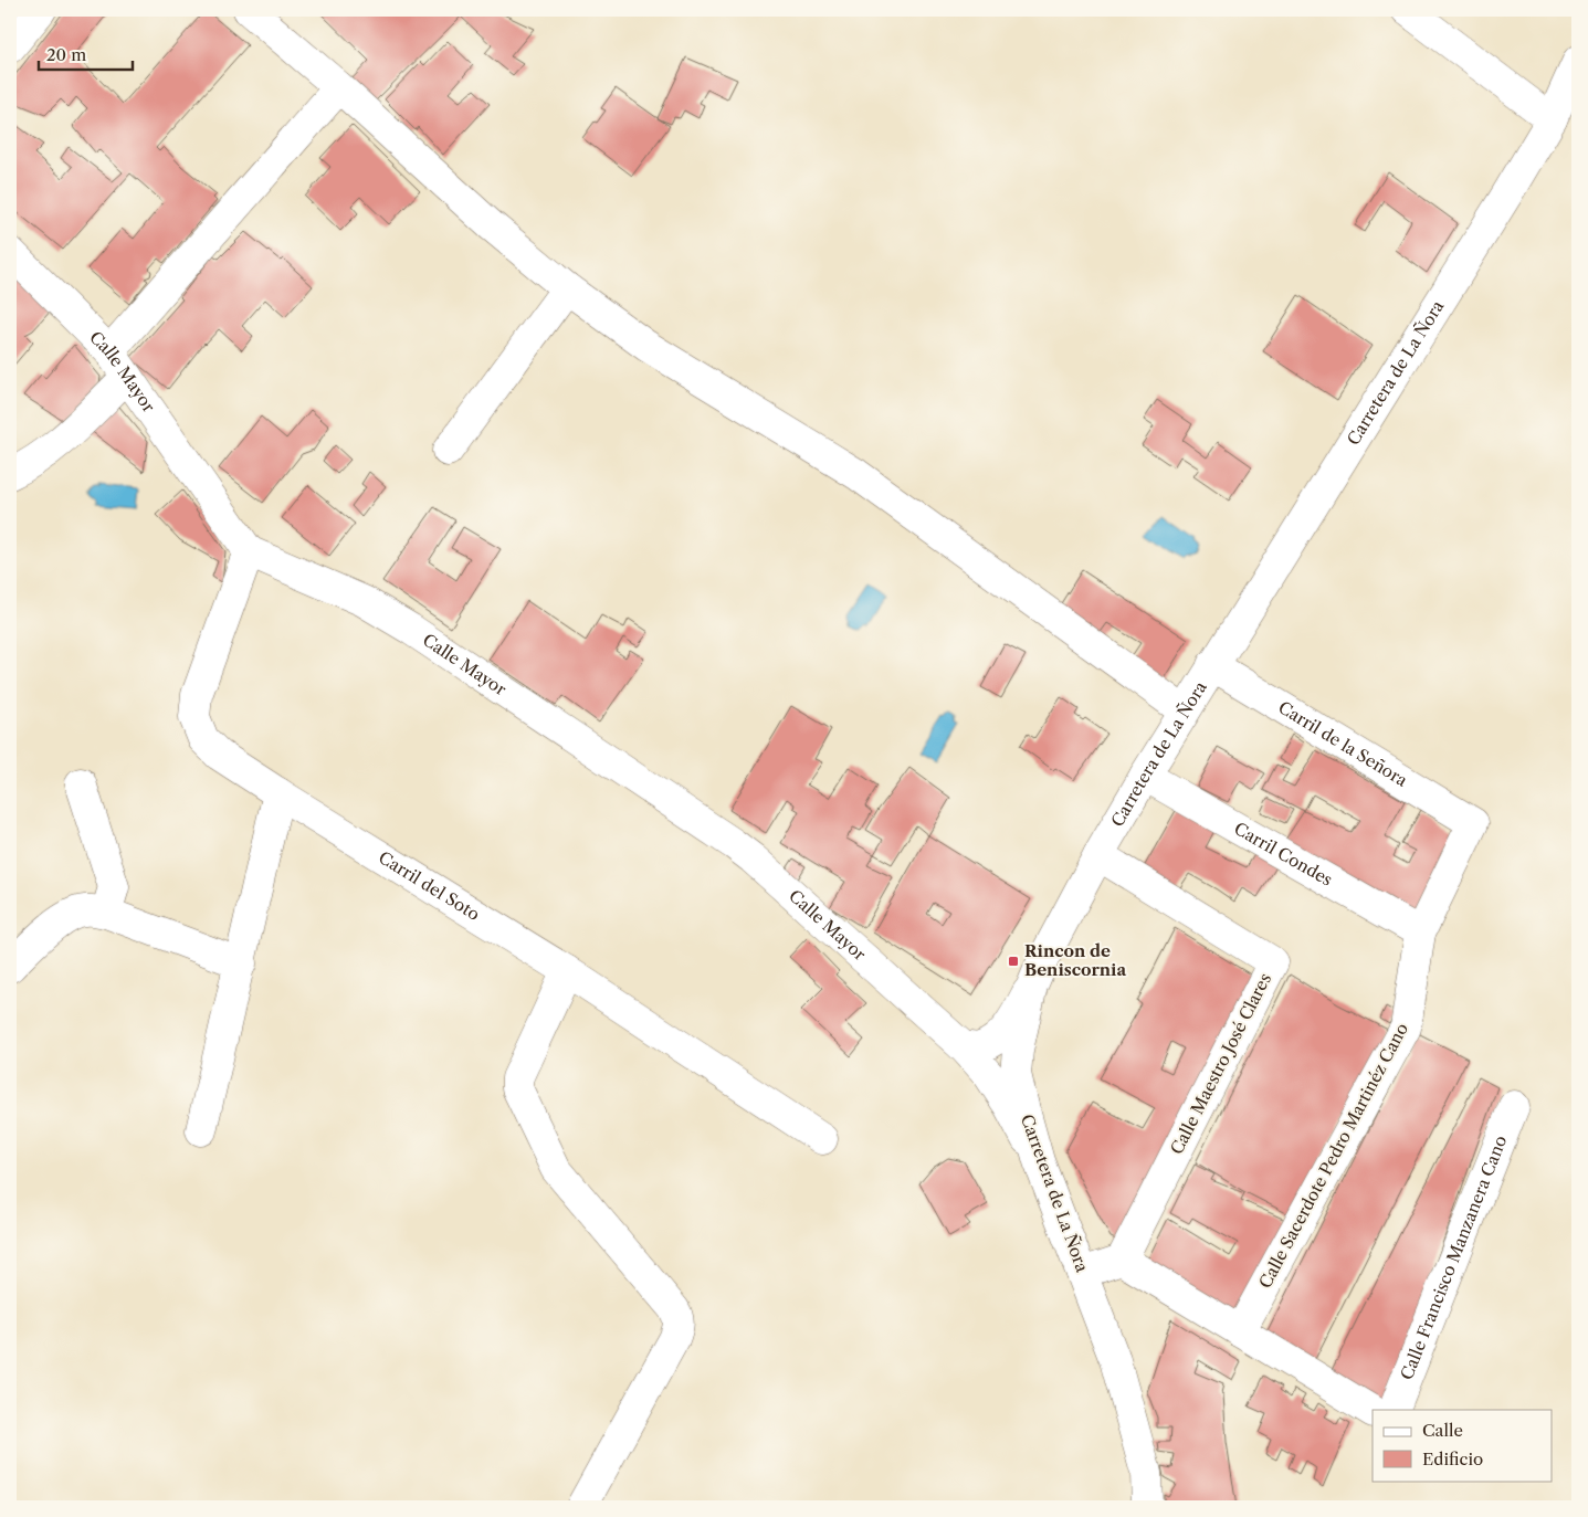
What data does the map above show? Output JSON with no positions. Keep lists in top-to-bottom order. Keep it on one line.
{"streets":{"street":["Calle Mayor","Carretera de La Ñora","Carril de la Señora","Carril Condes","Carril del Soto","Calle Maestro José Clares","Calle Sacerdote Pedro Martinéz Cano","Calle Francisco Manzanera Cano"]},"crossings":[["Calle Mayor","Carretera de La Ñora"],["Calle Mayor","Carril del Soto"],["Carretera de La Ñora","Carril de la Señora"],["Carretera de La Ñora","Carril Condes"],["Carretera de La Ñora","Calle Maestro José Clares"],["Carril de la Señora","Calle Sacerdote Pedro Martinéz Cano"],["Carril Condes","Calle Sacerdote Pedro Martinéz Cano"]],"places":{"transit":["Rincon de Beniscornia"]},"legend":["Calle","Edificio"],"scale_bar":"20 m"}
